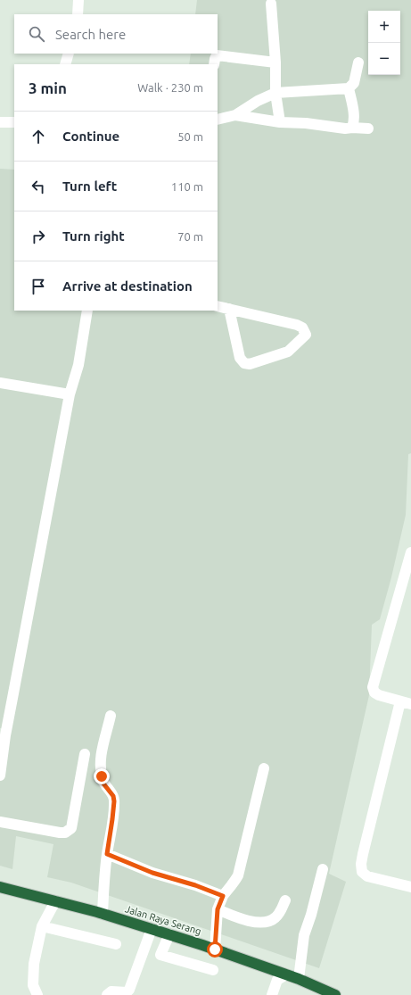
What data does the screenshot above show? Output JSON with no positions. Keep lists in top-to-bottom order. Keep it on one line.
{"streets":{"highway":["Jalan Raya Serang"]},"page":{"map_buttons":["+","−"],"search":"Search here","heading":["3 min","Walk · 230 m"],"list":[["Continue","50 m"],["Turn left","110 m"],["Turn right","70 m"],"Arrive at destination"]}}
